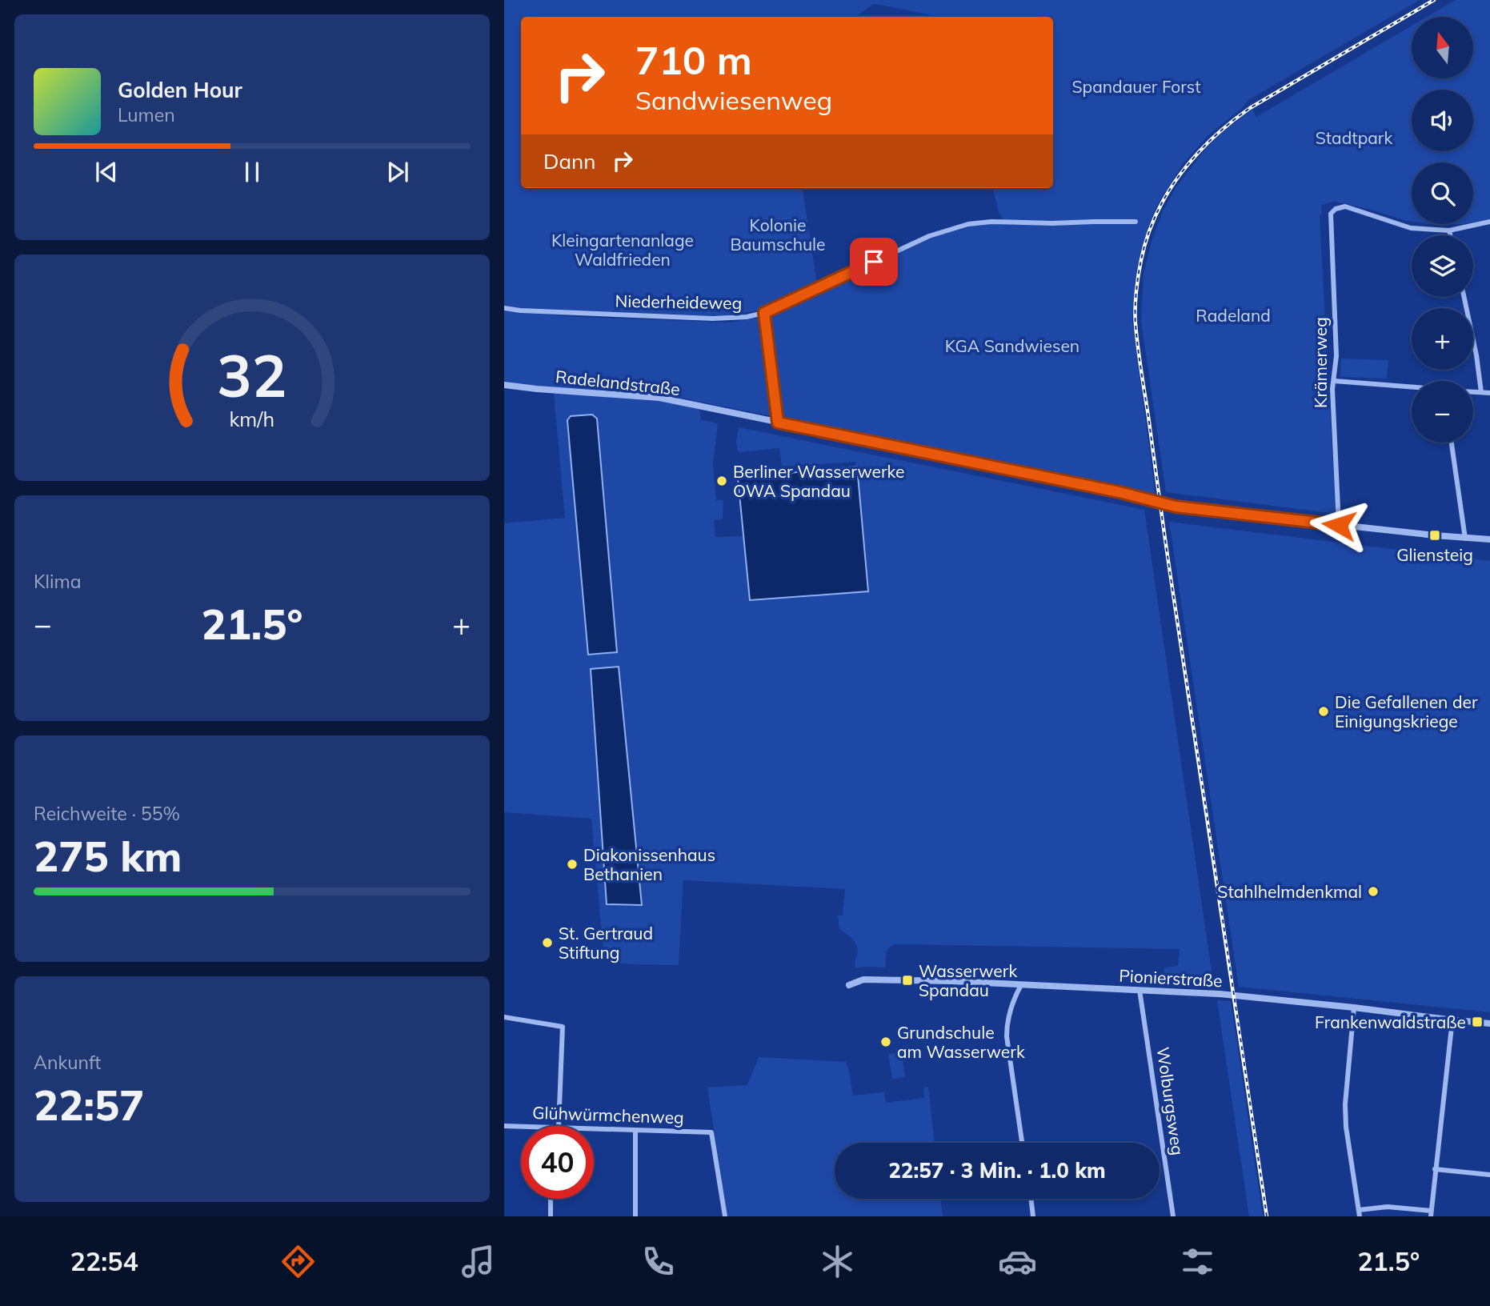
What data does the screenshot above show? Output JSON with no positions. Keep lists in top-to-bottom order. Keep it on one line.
{"streets":{"street":["Niederheideweg","Krämerweg","Radelandstraße","Pionierstraße","Wolburgsweg","Glühwürmchenweg"]},"crossings":[["Krämerweg","Radelandstraße"],["Pionierstraße","Wolburgsweg"]],"parks":["Spandauer Forst","Stadtpark","Kolonie Baumschule","Kleingartenanlage Waldfrieden","Radeland","KGA Sandwiesen"],"places":{"other":["Berliner Wasserwerke OWA Spandau","Die Gefallenen der Einigungskriege","Diakonissenhaus Bethanien","Stahlhelmdenkmal","St. Gertraud Stiftung","Grundschule am Wasserwerk"],"transit":["Gliensteig","Wasserwerk Spandau","Frankenwaldstraße"]},"north":"top","page":{"map_buttons":["+","−"],"turn":["710 m","Sandwiesenweg"],"song":["Golden Hour","Lumen"],"then":"Dann","tile":["Klima",["Reichweite · 55%","275 km"],["Ankunft","22:57"]],"heat":["−","21.5°","+"],"limit":"40","trip":"22:57 · 3 Min. · 1.0 km","tabs":["22:54","21.5°"],"gauge":["32","km/h"]}}
